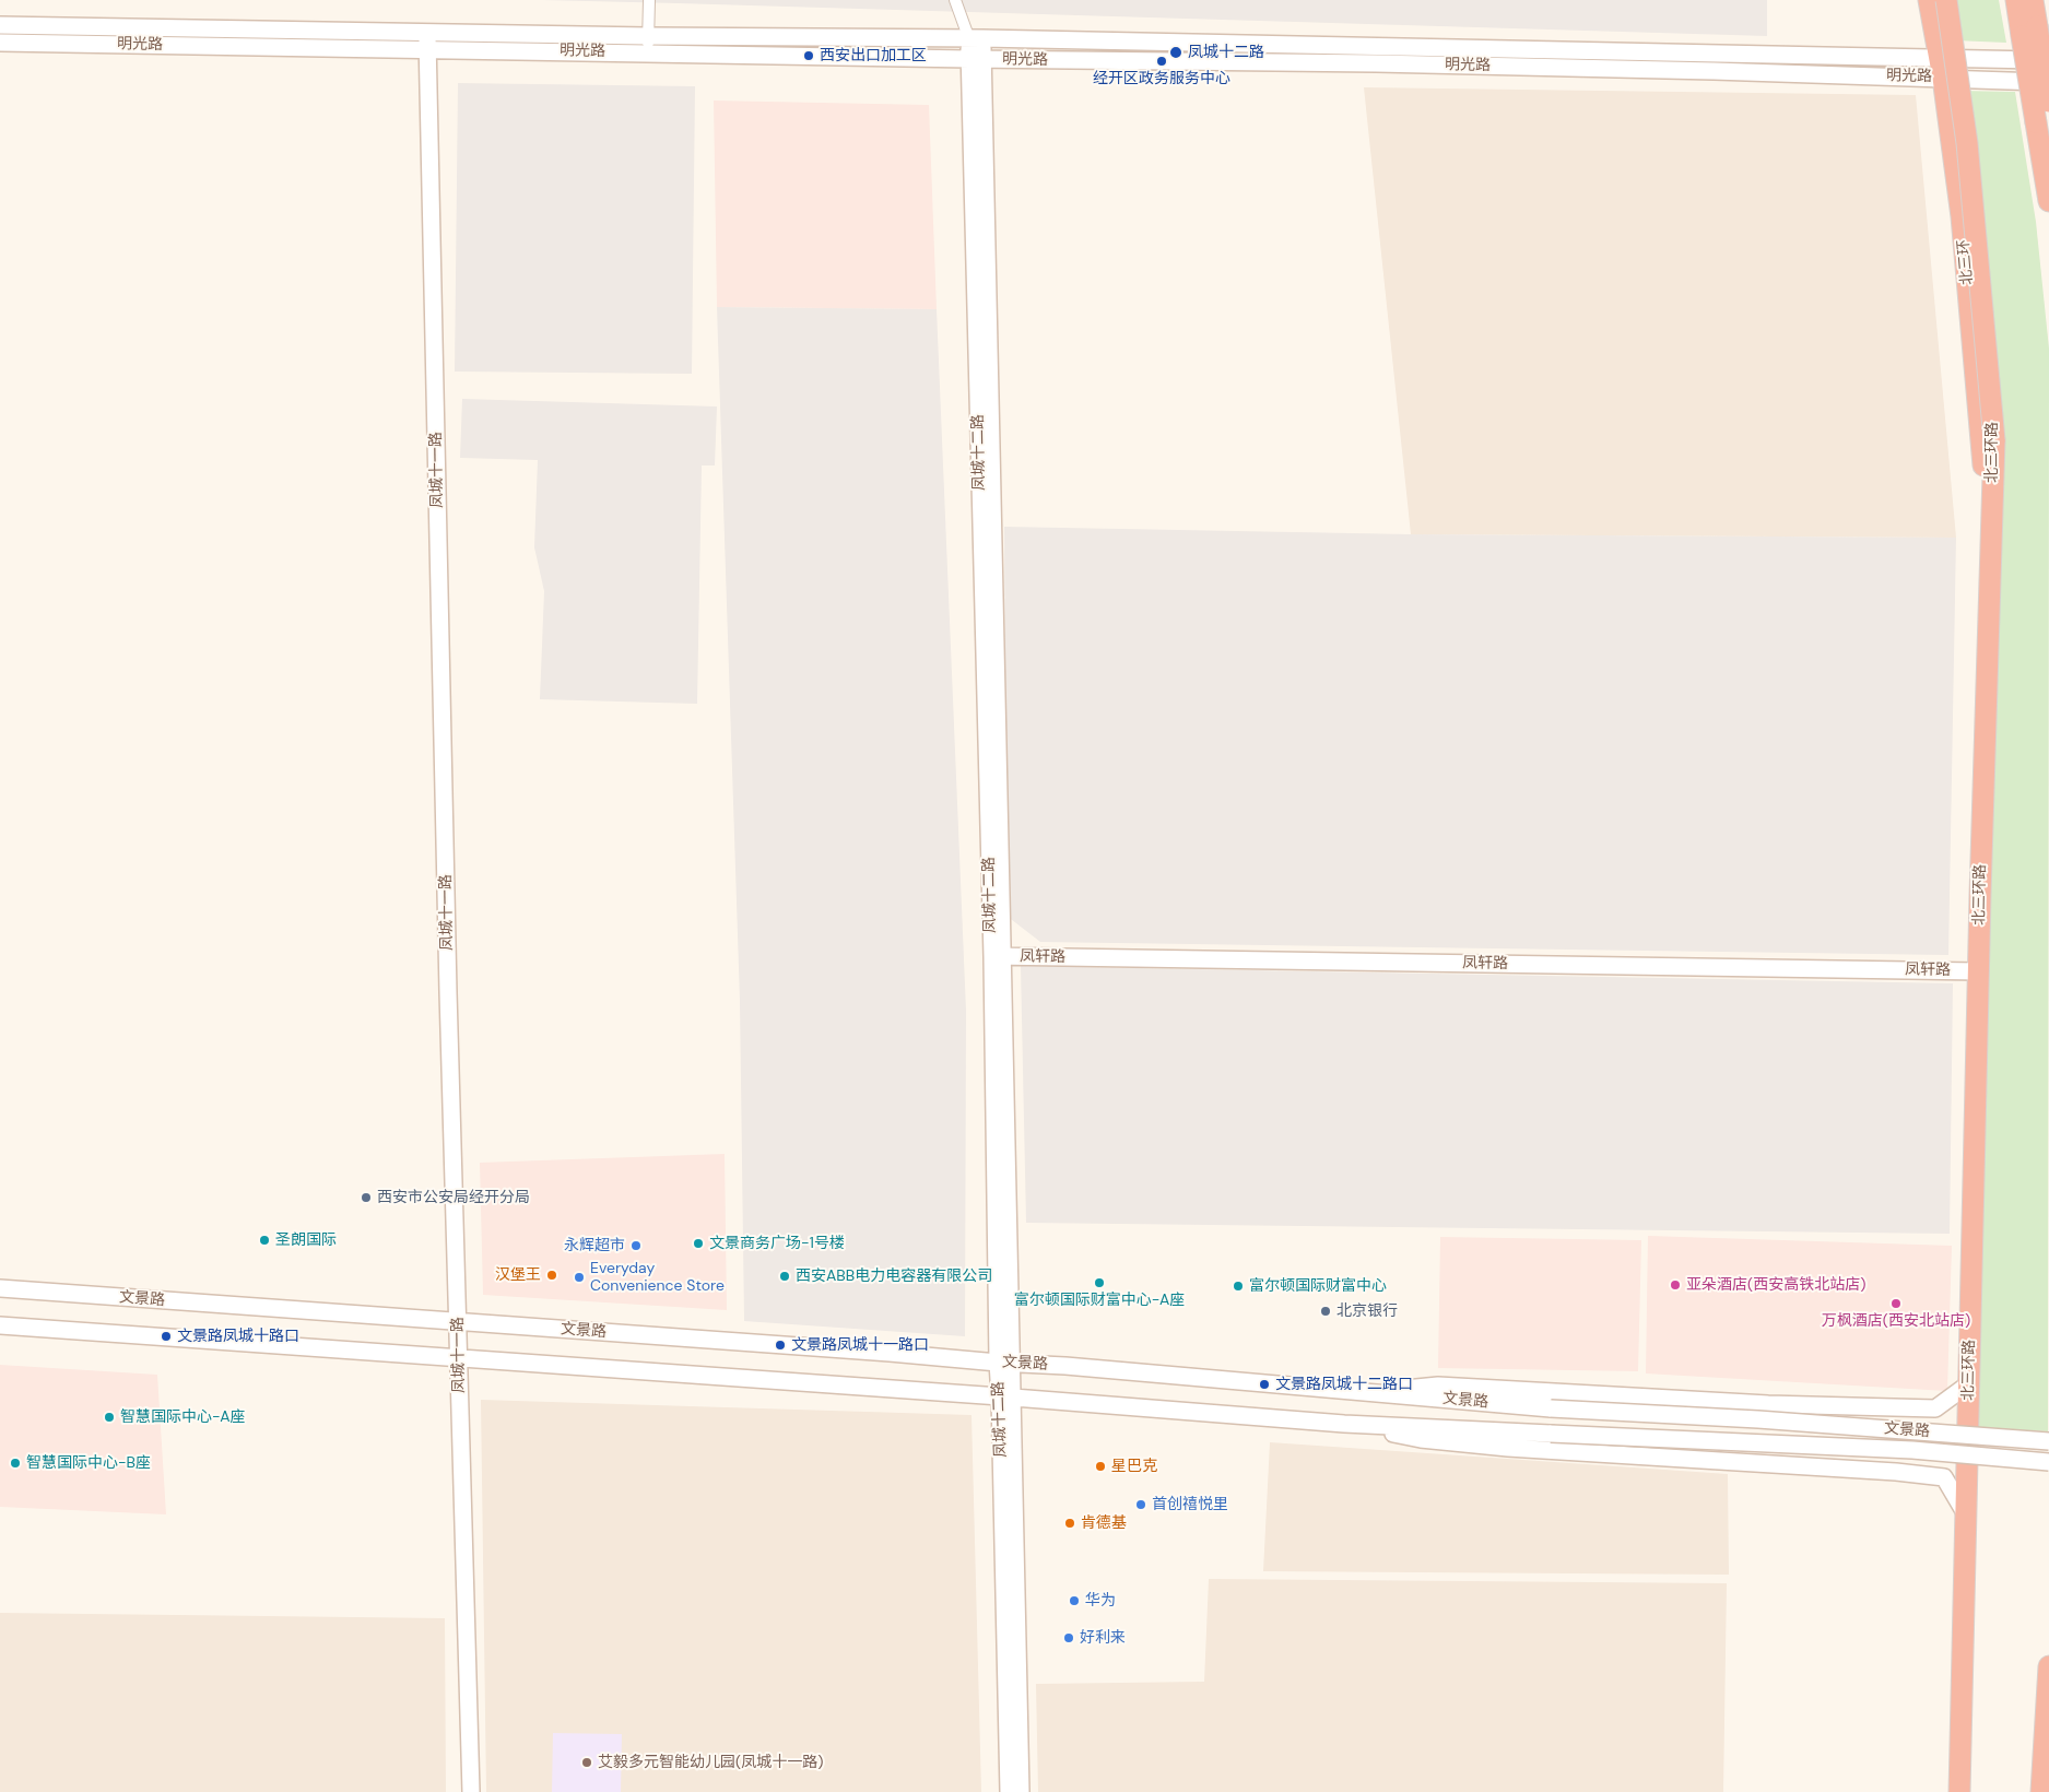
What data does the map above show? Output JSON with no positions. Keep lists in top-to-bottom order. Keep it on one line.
{"streets":{"highway":["北三环","北三环路"],"main road":["明光路","凤城十二路","凤城十一路","凤轩路","文景路"]},"crossings":[["明光路","北三环"],["明光路","凤城十二路"],["明光路","凤城十一路"],["北三环","北三环路"],["凤城十二路","凤轩路"],["凤城十二路","文景路"],["北三环路","凤轩路"],["凤城十一路","文景路"]],"places":["凤城十二路","西安出口加工区","经开区政务服务中心","西安市公安局经开分局","圣朗国际","文景商务广场-1号楼","永辉超市","汉堡王","西安ABB电力电容器有限公司","Everyday Convenience Store","富尔顿国际财富中心-A座","亚朵酒店(西安高铁北站店)","富尔顿国际财富中心","万枫酒店(西安北站店)","北京银行","文景路凤城十路口","文景路凤城十一路口","文景路凤城十二路口","智慧国际中心-A座","智慧国际中心-B座","星巴克","首创禧悦里","肯德基","华为","好利来","艾毅多元智能幼儿园(凤城十一路)"]}
